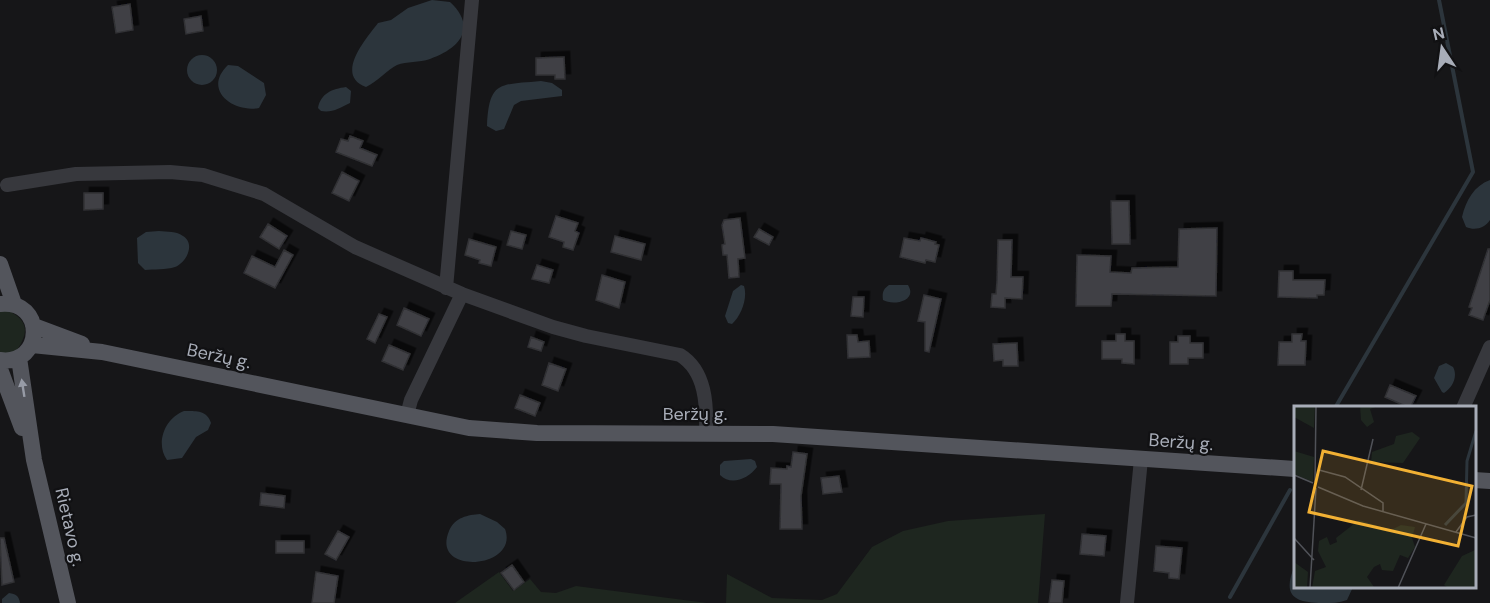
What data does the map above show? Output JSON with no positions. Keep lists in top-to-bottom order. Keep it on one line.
{"streets":{"main road":["Beržų g.","Rietavo g."]},"north":"top"}
